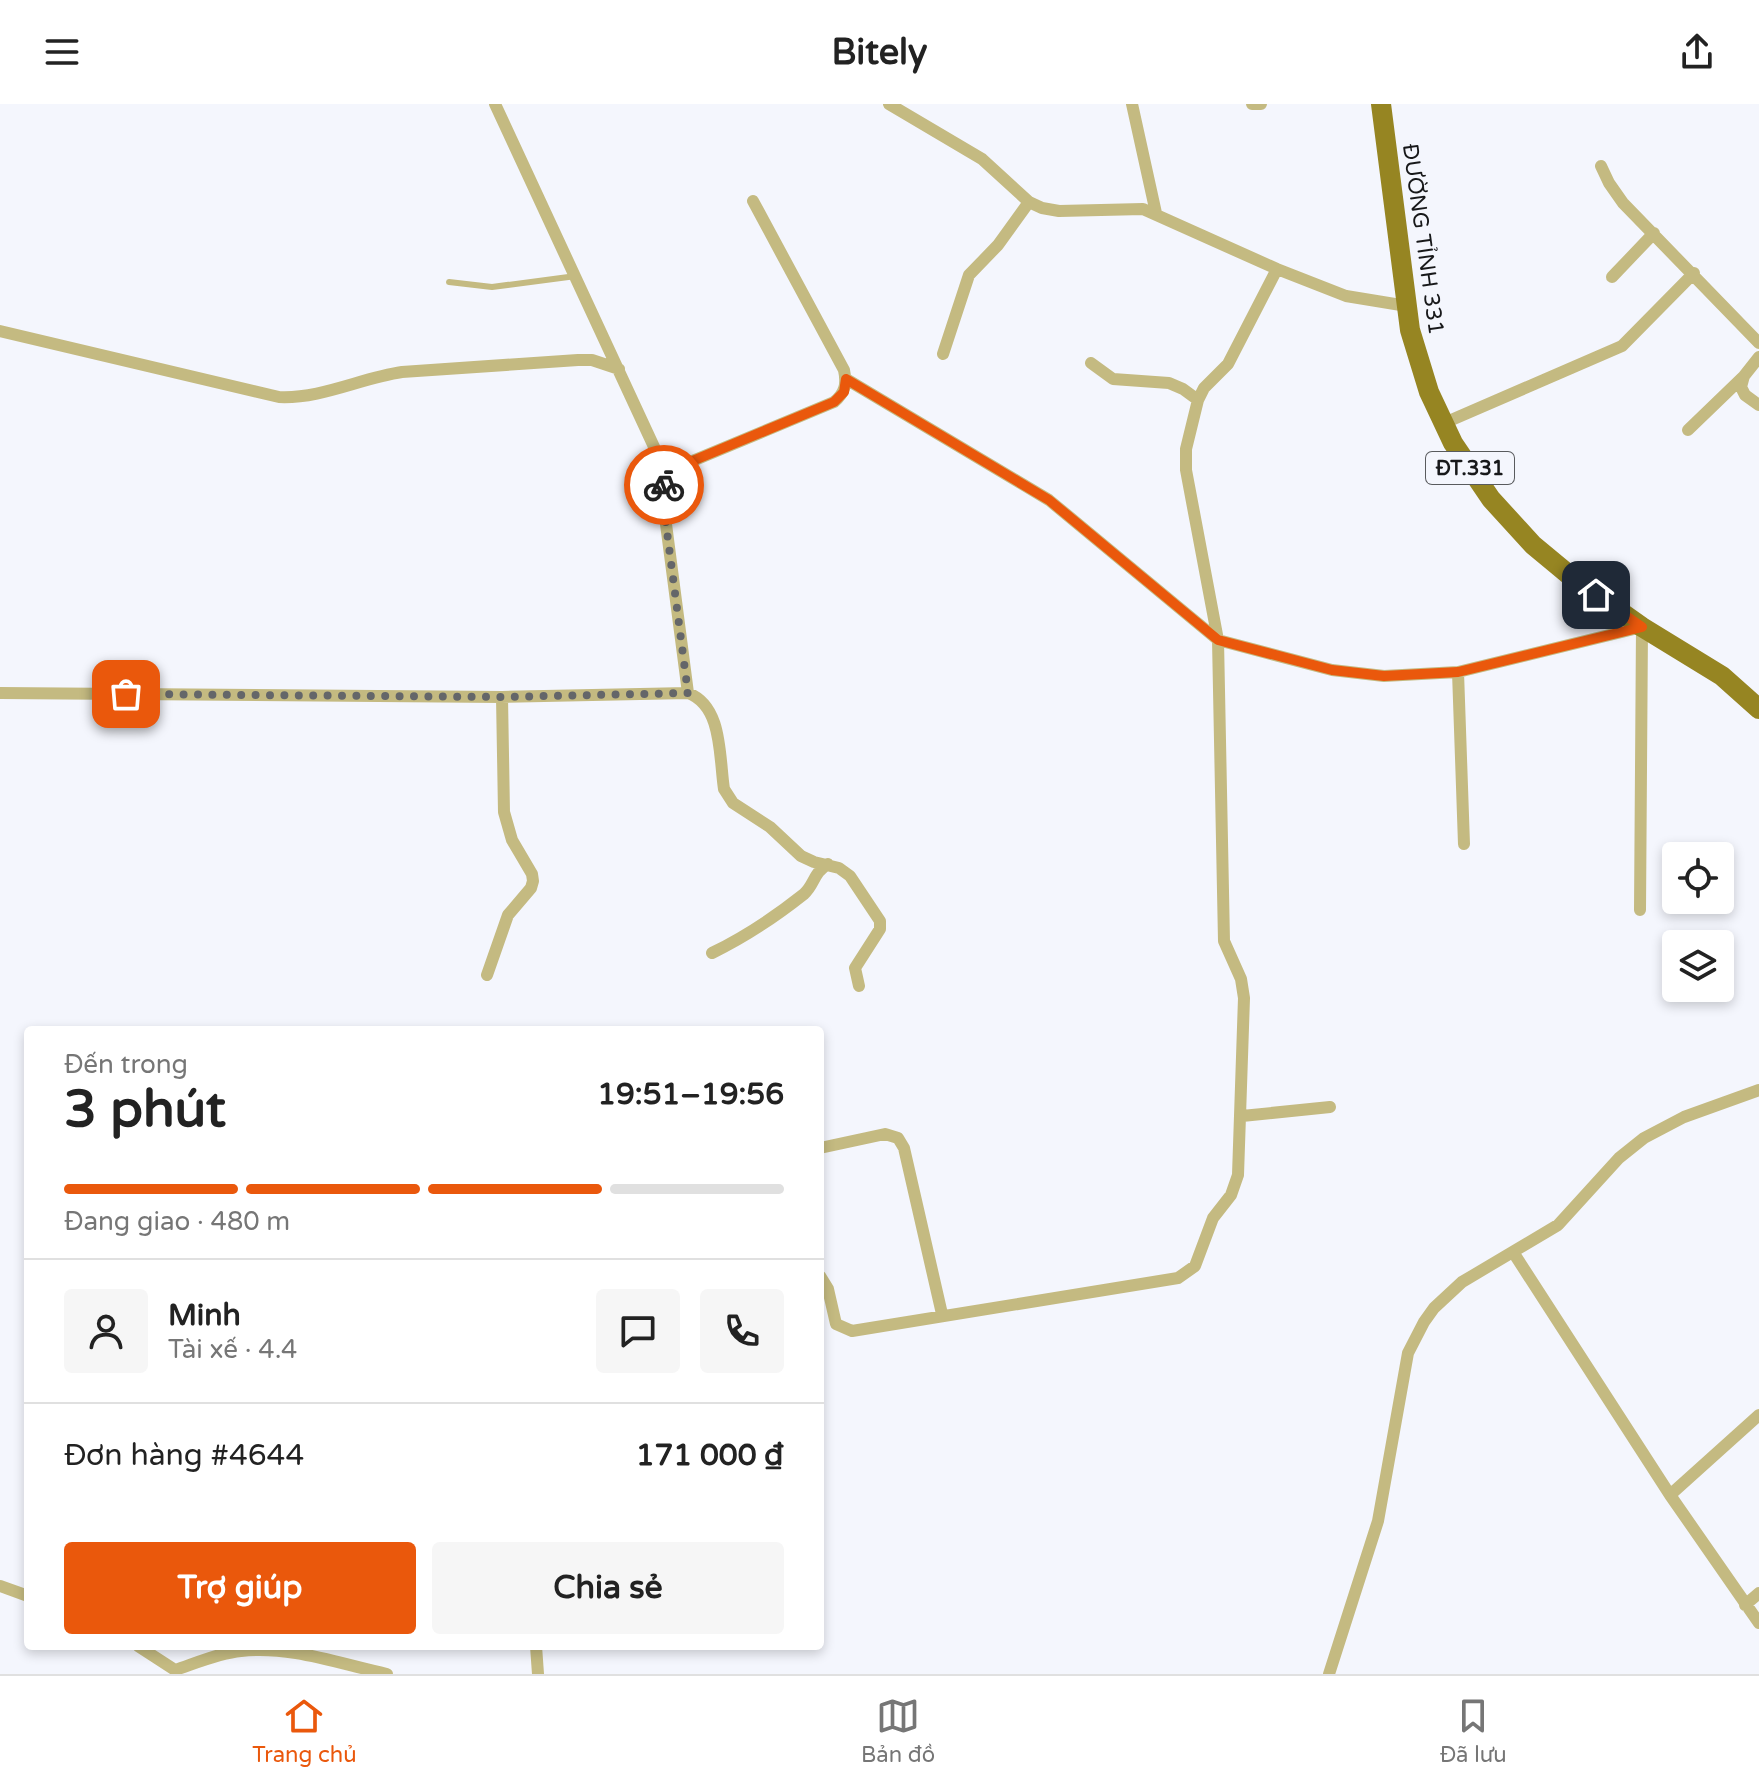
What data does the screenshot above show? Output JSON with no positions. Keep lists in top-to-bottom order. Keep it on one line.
{"streets":{"main road":["ĐƯỜNG TỈNH 331","ĐT.331"]},"page":{"header":"Bitely","heading":["3 phút","Đến trong","19:51–19:56"],"panel":["Minh","Tài xế · 4.4","Đơn hàng #4644","171 000 ₫"],"bar":"Đang giao · 480 m","buttons":["Trợ giúp","Chia sẻ"],"tabs":["Trang chủ","Bản đồ","Đã lưu"]}}
